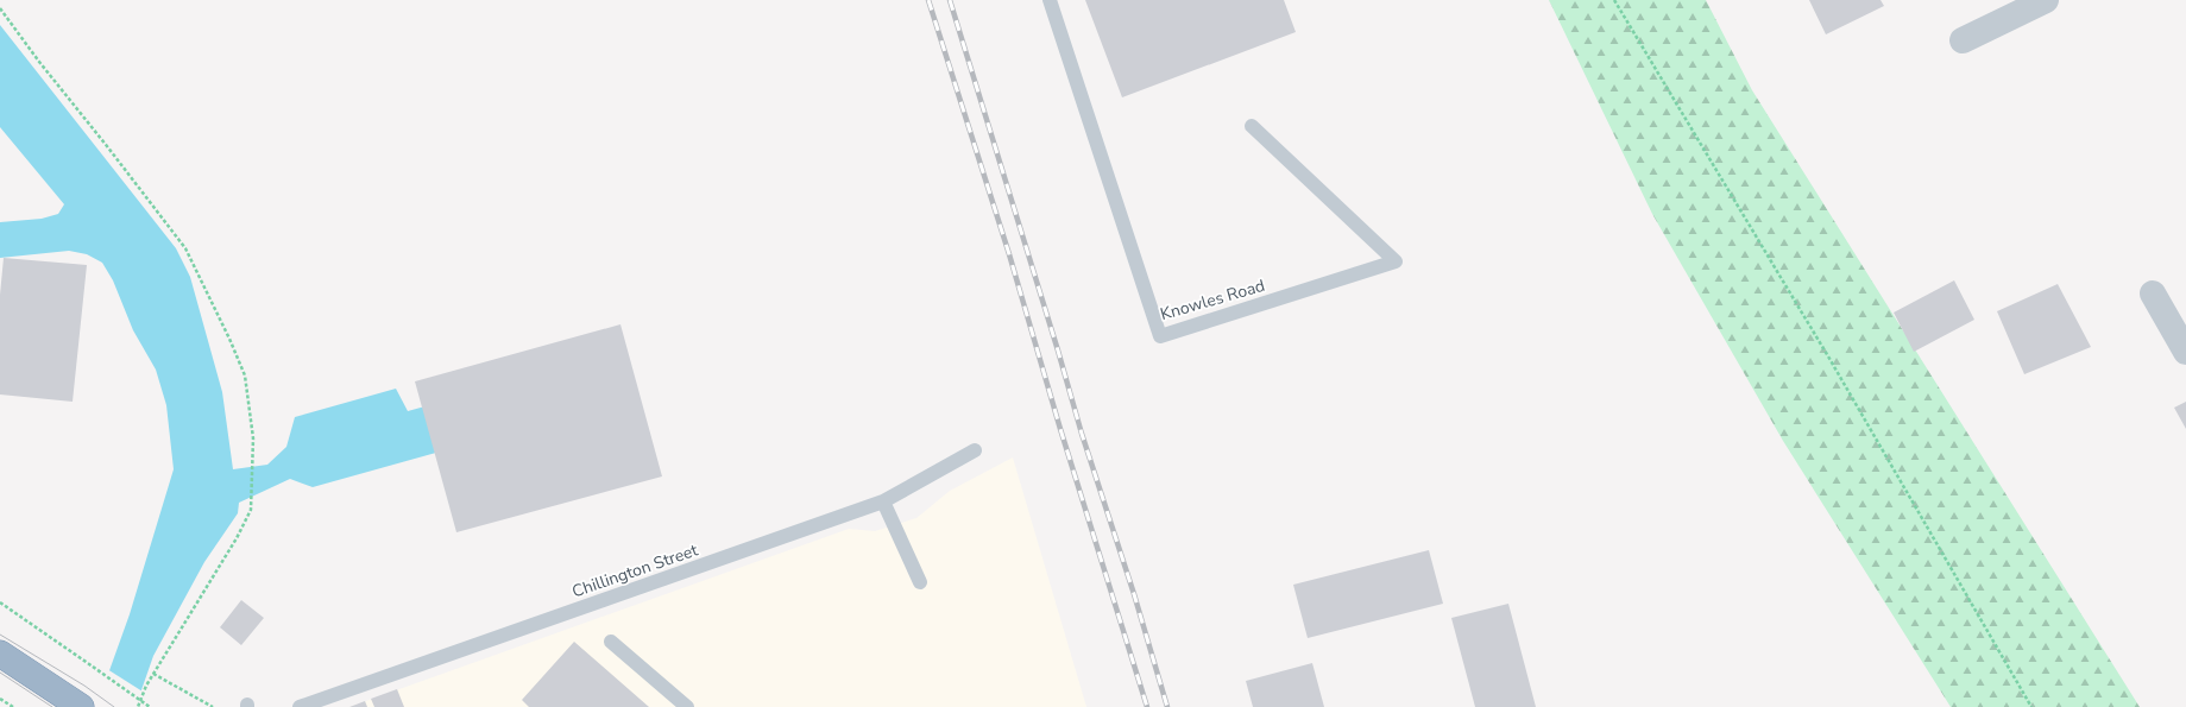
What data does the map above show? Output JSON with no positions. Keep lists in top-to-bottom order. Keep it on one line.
{"streets":{"lane":["Knowles Road","Chillington Street"]}}
